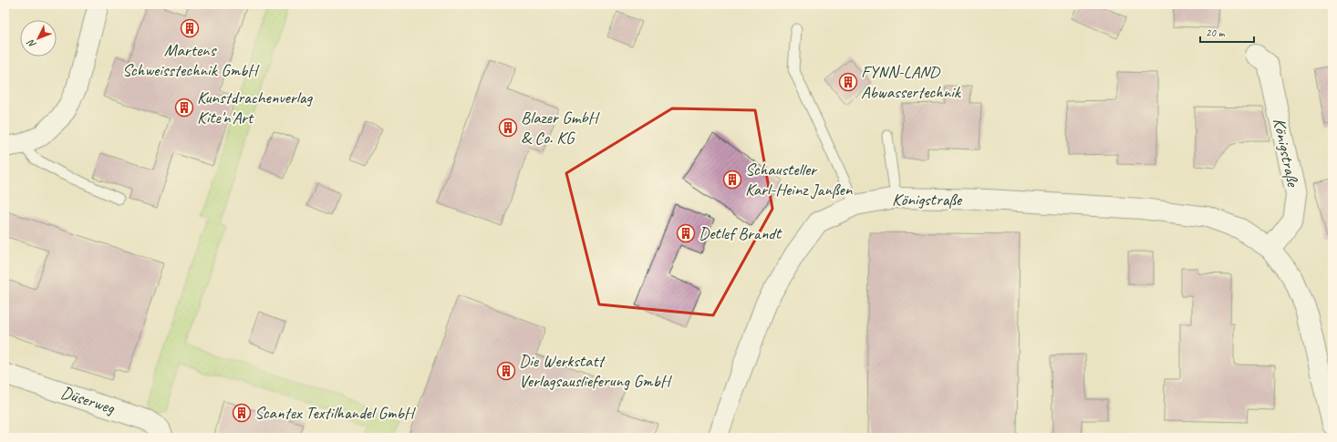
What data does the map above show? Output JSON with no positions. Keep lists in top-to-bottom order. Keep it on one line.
{"streets":{"street":["Königstraße","Düserweg"]},"places":{"building":["Martens Schweisstechnik GmbH","FYNN-LAND Abwassertechnik","Kunstdrachenverlag Kite'n'Art","Blazer GmbH & Co. KG","Schausteller Karl-Heinz Janßen","Detlef Brandt","Die Werkstatt Verlagsauslieferung GmbH","Scantex Textilhandel GmbH"]},"scale_bar":"20 m","north":"bottom left"}
